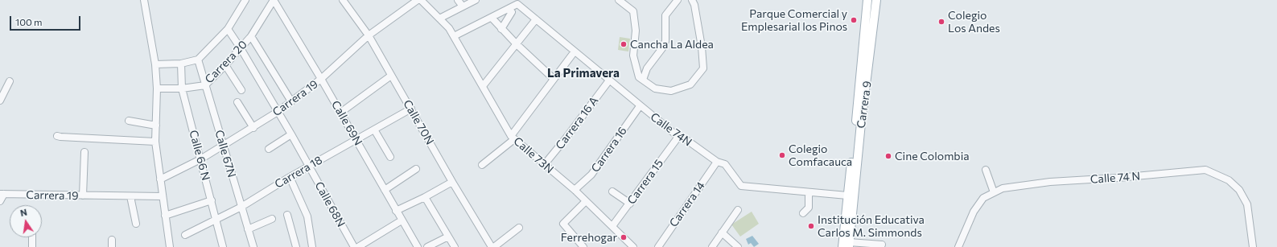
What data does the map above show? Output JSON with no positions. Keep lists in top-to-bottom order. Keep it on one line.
{"streets":{"main road":["Carrera 9"],"street":["Carrera 20","Carrera 19","Calle 70N","Calle 69N","Carrera 16 A","Calle 74N","Carrera 16","Calle 67N","Calle 66 N","Calle 73N","Carrera 18","Calle 74 N","Carrera 15","Calle 68N","Carrera 14"]},"crossings":[["Carrera 20","Calle 69N"],["Carrera 20","Calle 67N"],["Carrera 20","Calle 66 N"],["Carrera 20","Calle 68N"],["Carrera 19","Calle 70N"],["Carrera 19","Calle 69N"],["Carrera 19","Calle 67N"],["Carrera 19","Calle 66 N"],["Carrera 19","Calle 68N"],["Carrera 9","Calle 74N"],["Calle 70N","Carrera 18"],["Calle 69N","Carrera 18"],["Carrera 16 A","Calle 74N"],["Carrera 16 A","Calle 73N"],["Calle 74N","Carrera 16"],["Calle 74N","Carrera 15"],["Calle 74N","Carrera 14"],["Carrera 16","Calle 73N"],["Calle 67N","Carrera 18"],["Calle 66 N","Carrera 18"],["Calle 73N","Carrera 15"],["Carrera 18","Calle 68N"]],"districts":["La Primavera"],"places":["Parque Comercial y Emplesarial los Pinos","Colegio Los Andes","Cancha La Aldea","Colegio Comfacauca","Cine Colombia","Institución Educativa Carlos M. Simmonds","Ferrehogar"],"scale_bar":"100 m","north":"top"}
